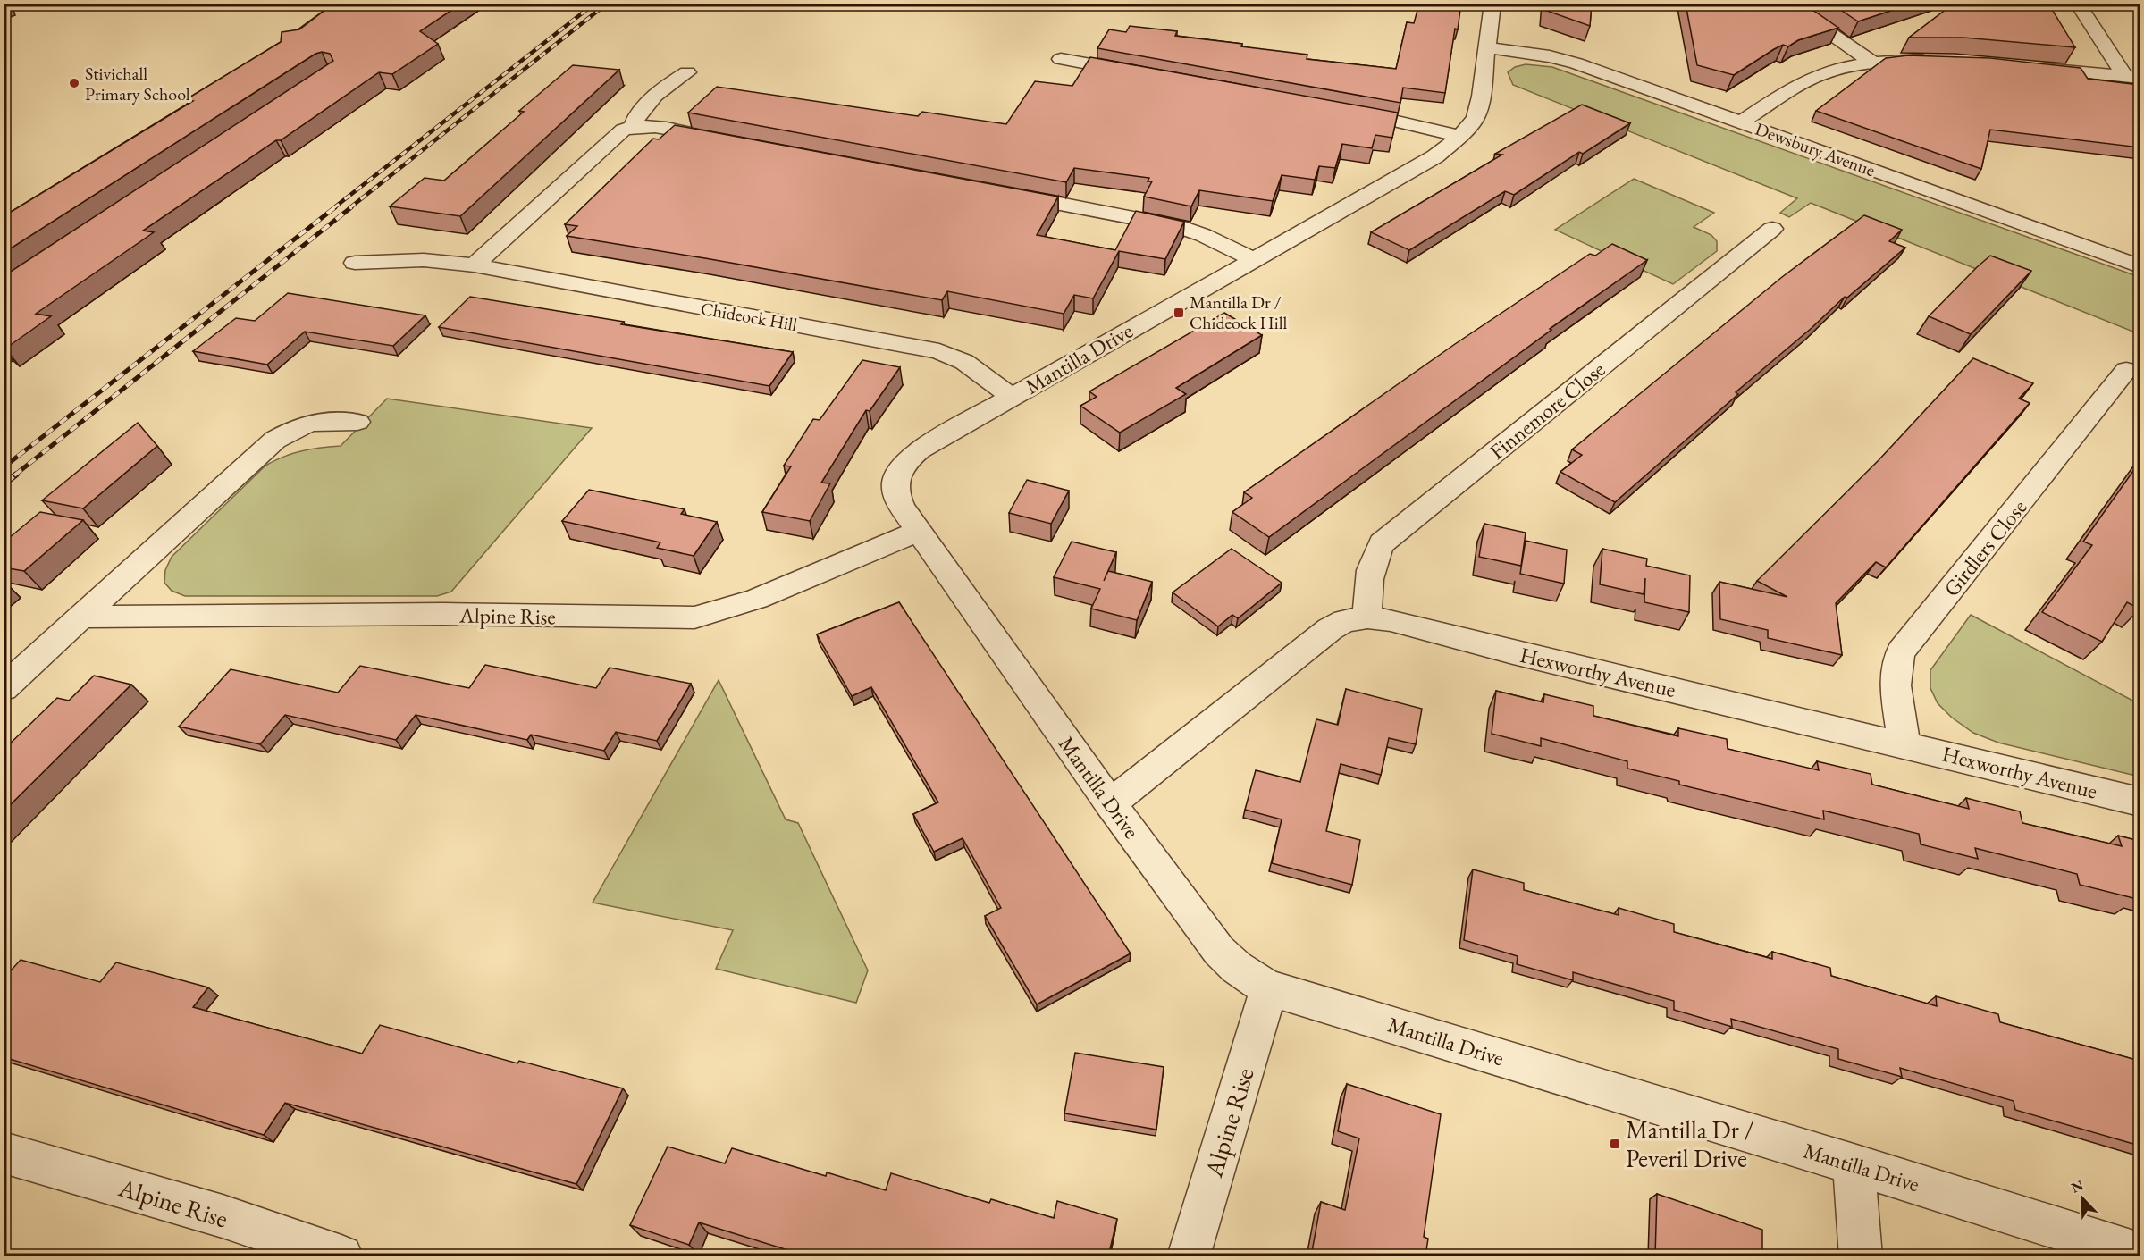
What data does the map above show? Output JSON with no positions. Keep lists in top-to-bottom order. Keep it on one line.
{"streets":{"street":["Dewsbury Avenue","Chideock Hill","Mantilla Drive","Finnemore Close","Girdlers Close","Alpine Rise","Hexworthy Avenue"]},"crossings":[["Dewsbury Avenue","Mantilla Drive"],["Chideock Hill","Mantilla Drive"],["Mantilla Drive","Alpine Rise"],["Mantilla Drive","Hexworthy Avenue"],["Finnemore Close","Hexworthy Avenue"],["Girdlers Close","Hexworthy Avenue"]],"places":{"other":["Stivichall Primary School"],"transit":["Mantilla Dr / Chideock Hill","Mantilla Dr / Peveril Drive"]},"north":"top left"}
